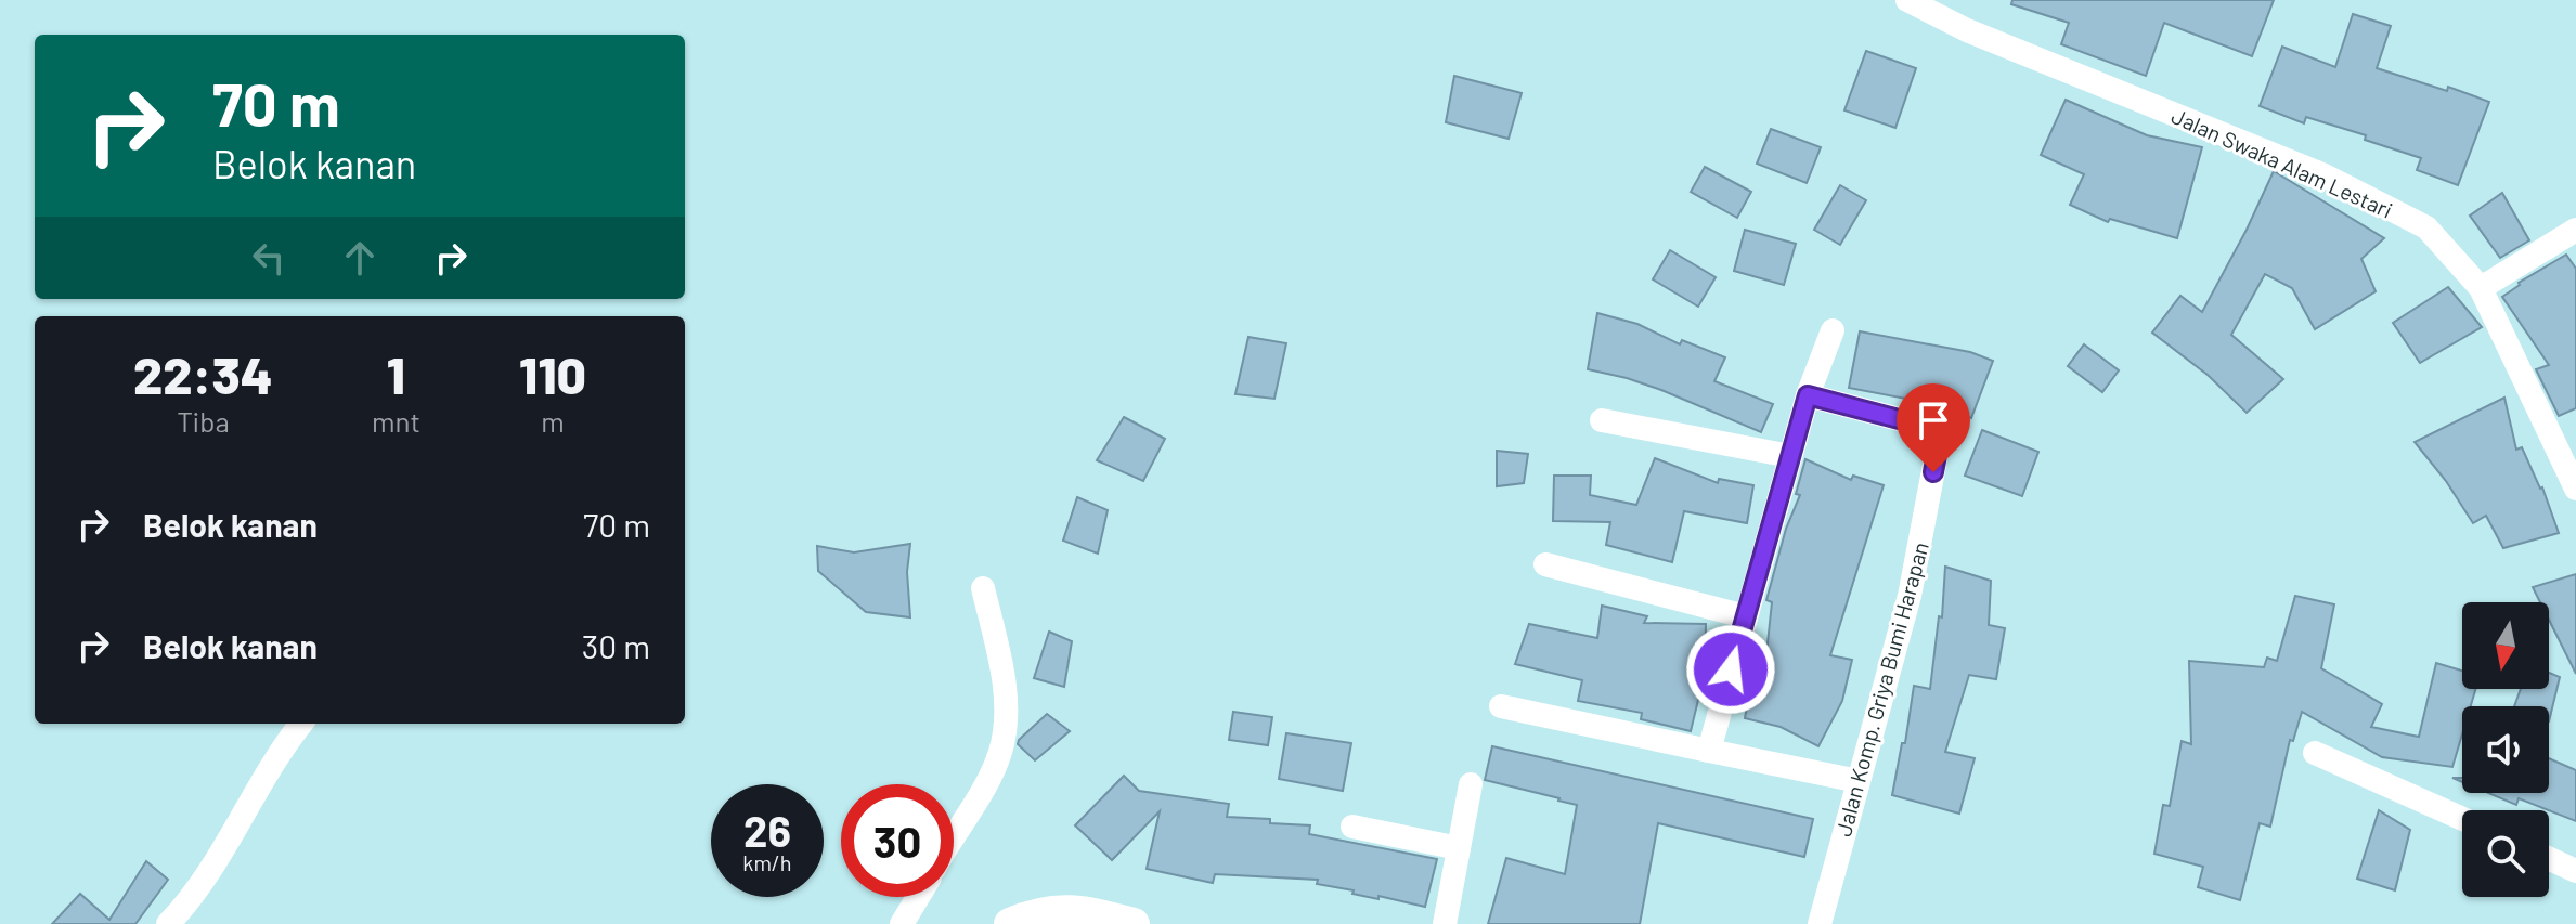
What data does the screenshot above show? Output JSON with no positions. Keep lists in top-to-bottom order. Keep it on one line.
{"streets":{"street":["Jalan Swaka Alam Lestari","Jalan Komp. Griya Bumi Harapan"]},"north":"bottom","page":{"turn":["70 m","Belok kanan"],"eta":["22:34","Tiba","1","mnt","110","m"],"list":[{"name":"Belok kanan","value":"70 m"},{"name":"Belok kanan","value":"30 m"}],"speed":"26 km/h","limit":"30"}}
